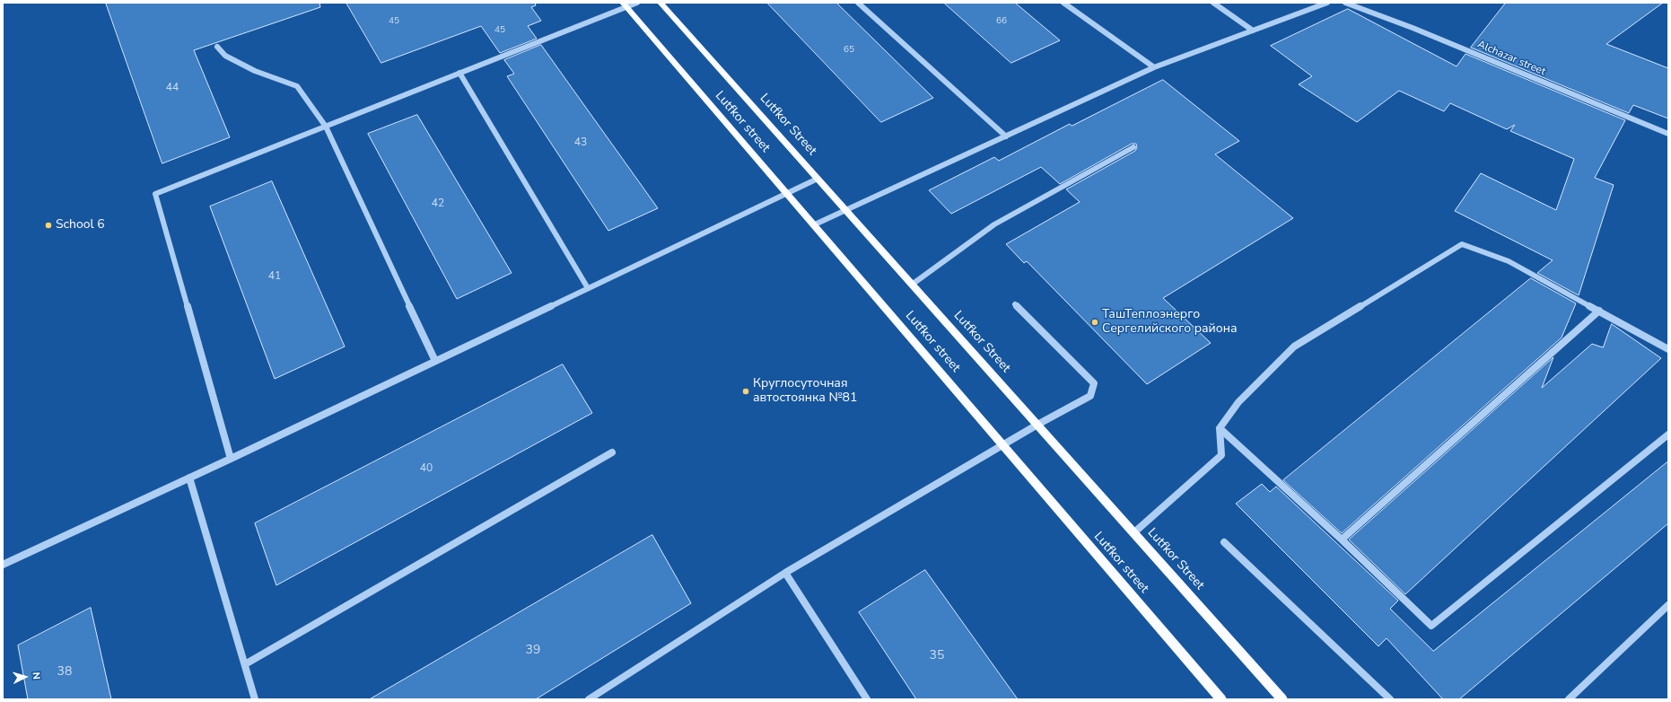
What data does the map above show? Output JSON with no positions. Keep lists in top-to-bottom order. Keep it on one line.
{"streets":{"main road":["Lutfkor street","Lutfkor Street"],"street":["Alchazar street"]},"places":["School 6","ТашТеплоэнерго Сергелийского района","Круглосуточная автостоянка №81"],"house_numbers":["45","66","45","65","44","43","42","41","40","39","35","38"],"north":"right"}
